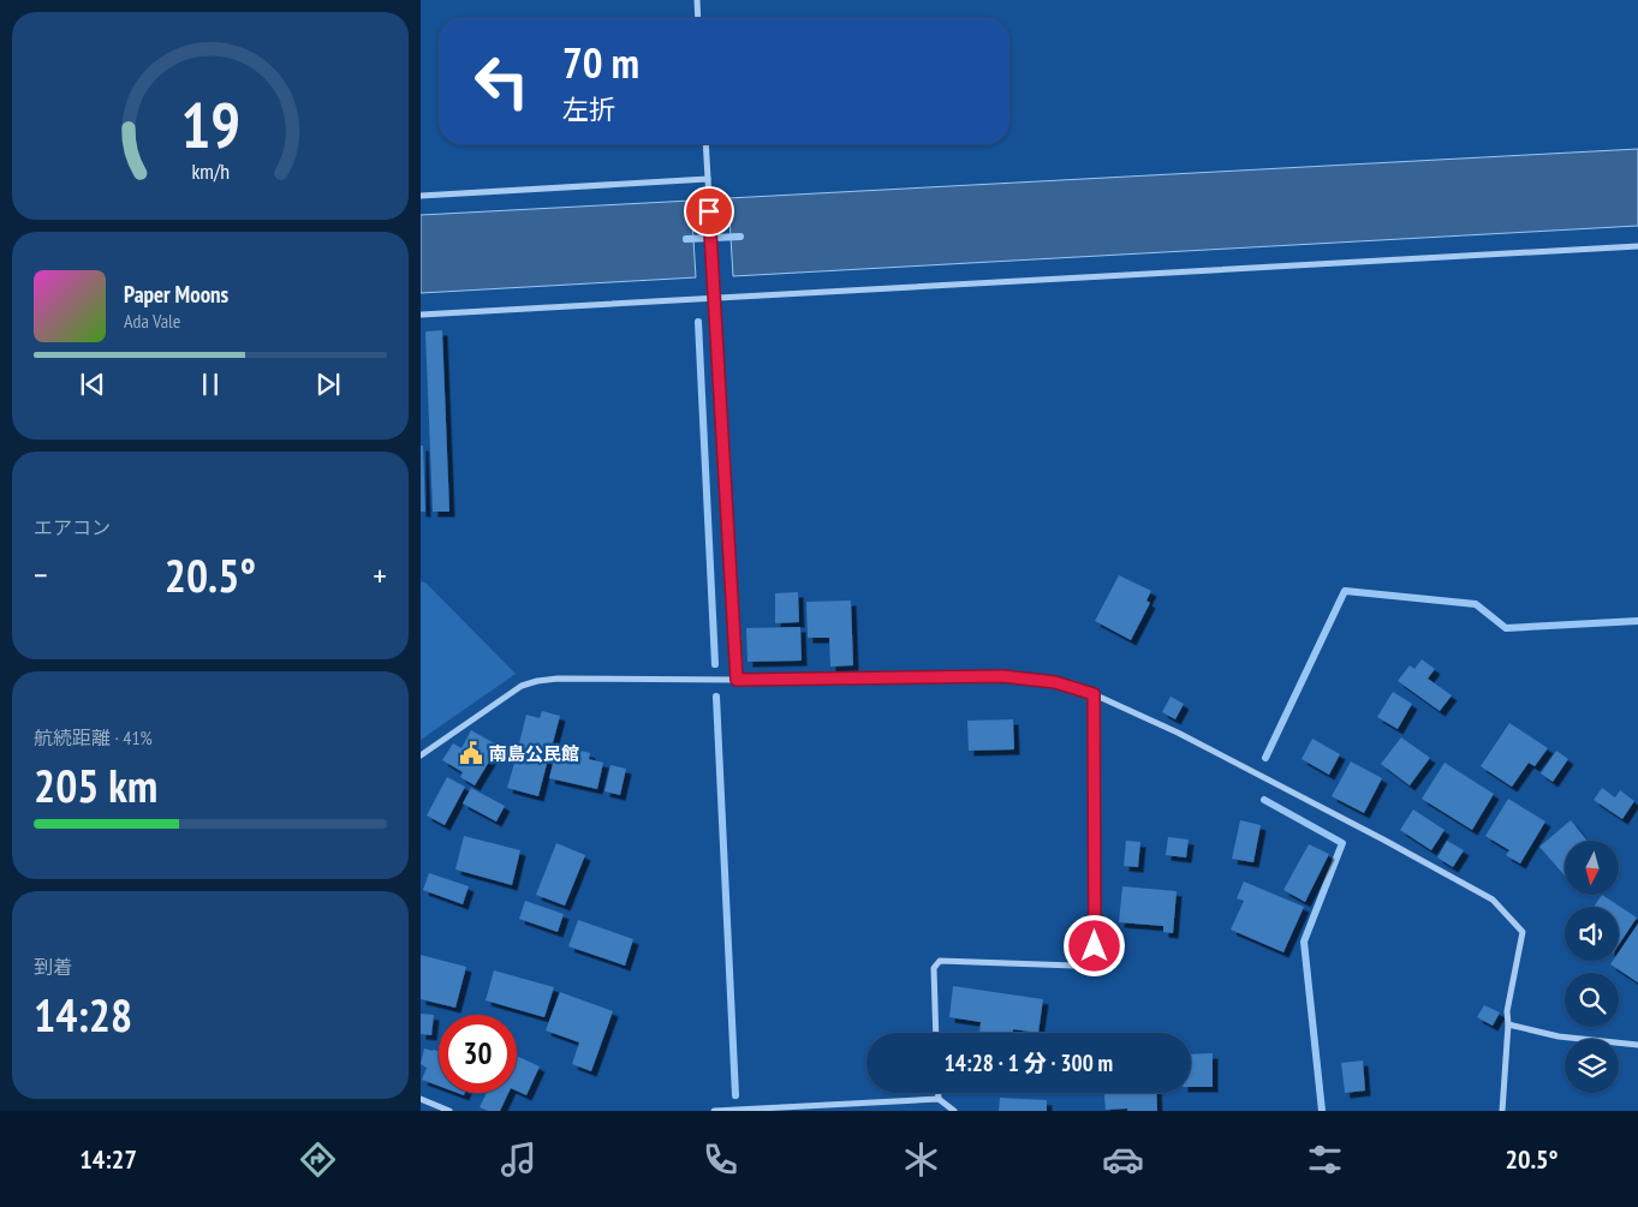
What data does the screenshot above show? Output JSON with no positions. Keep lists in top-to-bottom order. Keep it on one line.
{"places":{"public building":["南島公民館"]},"north":"bottom","page":{"turn":["70 m","左折"],"song":["Paper Moons","Ada Vale"],"tile":["エアコン",["航続距離 · 41%","205 km"],["到着","14:28"]],"heat":["−","20.5°","+"],"limit":"30","trip":"14:28 · 1 分 · 300 m","tabs":["14:27","20.5°"],"gauge":["19","km/h"]}}
